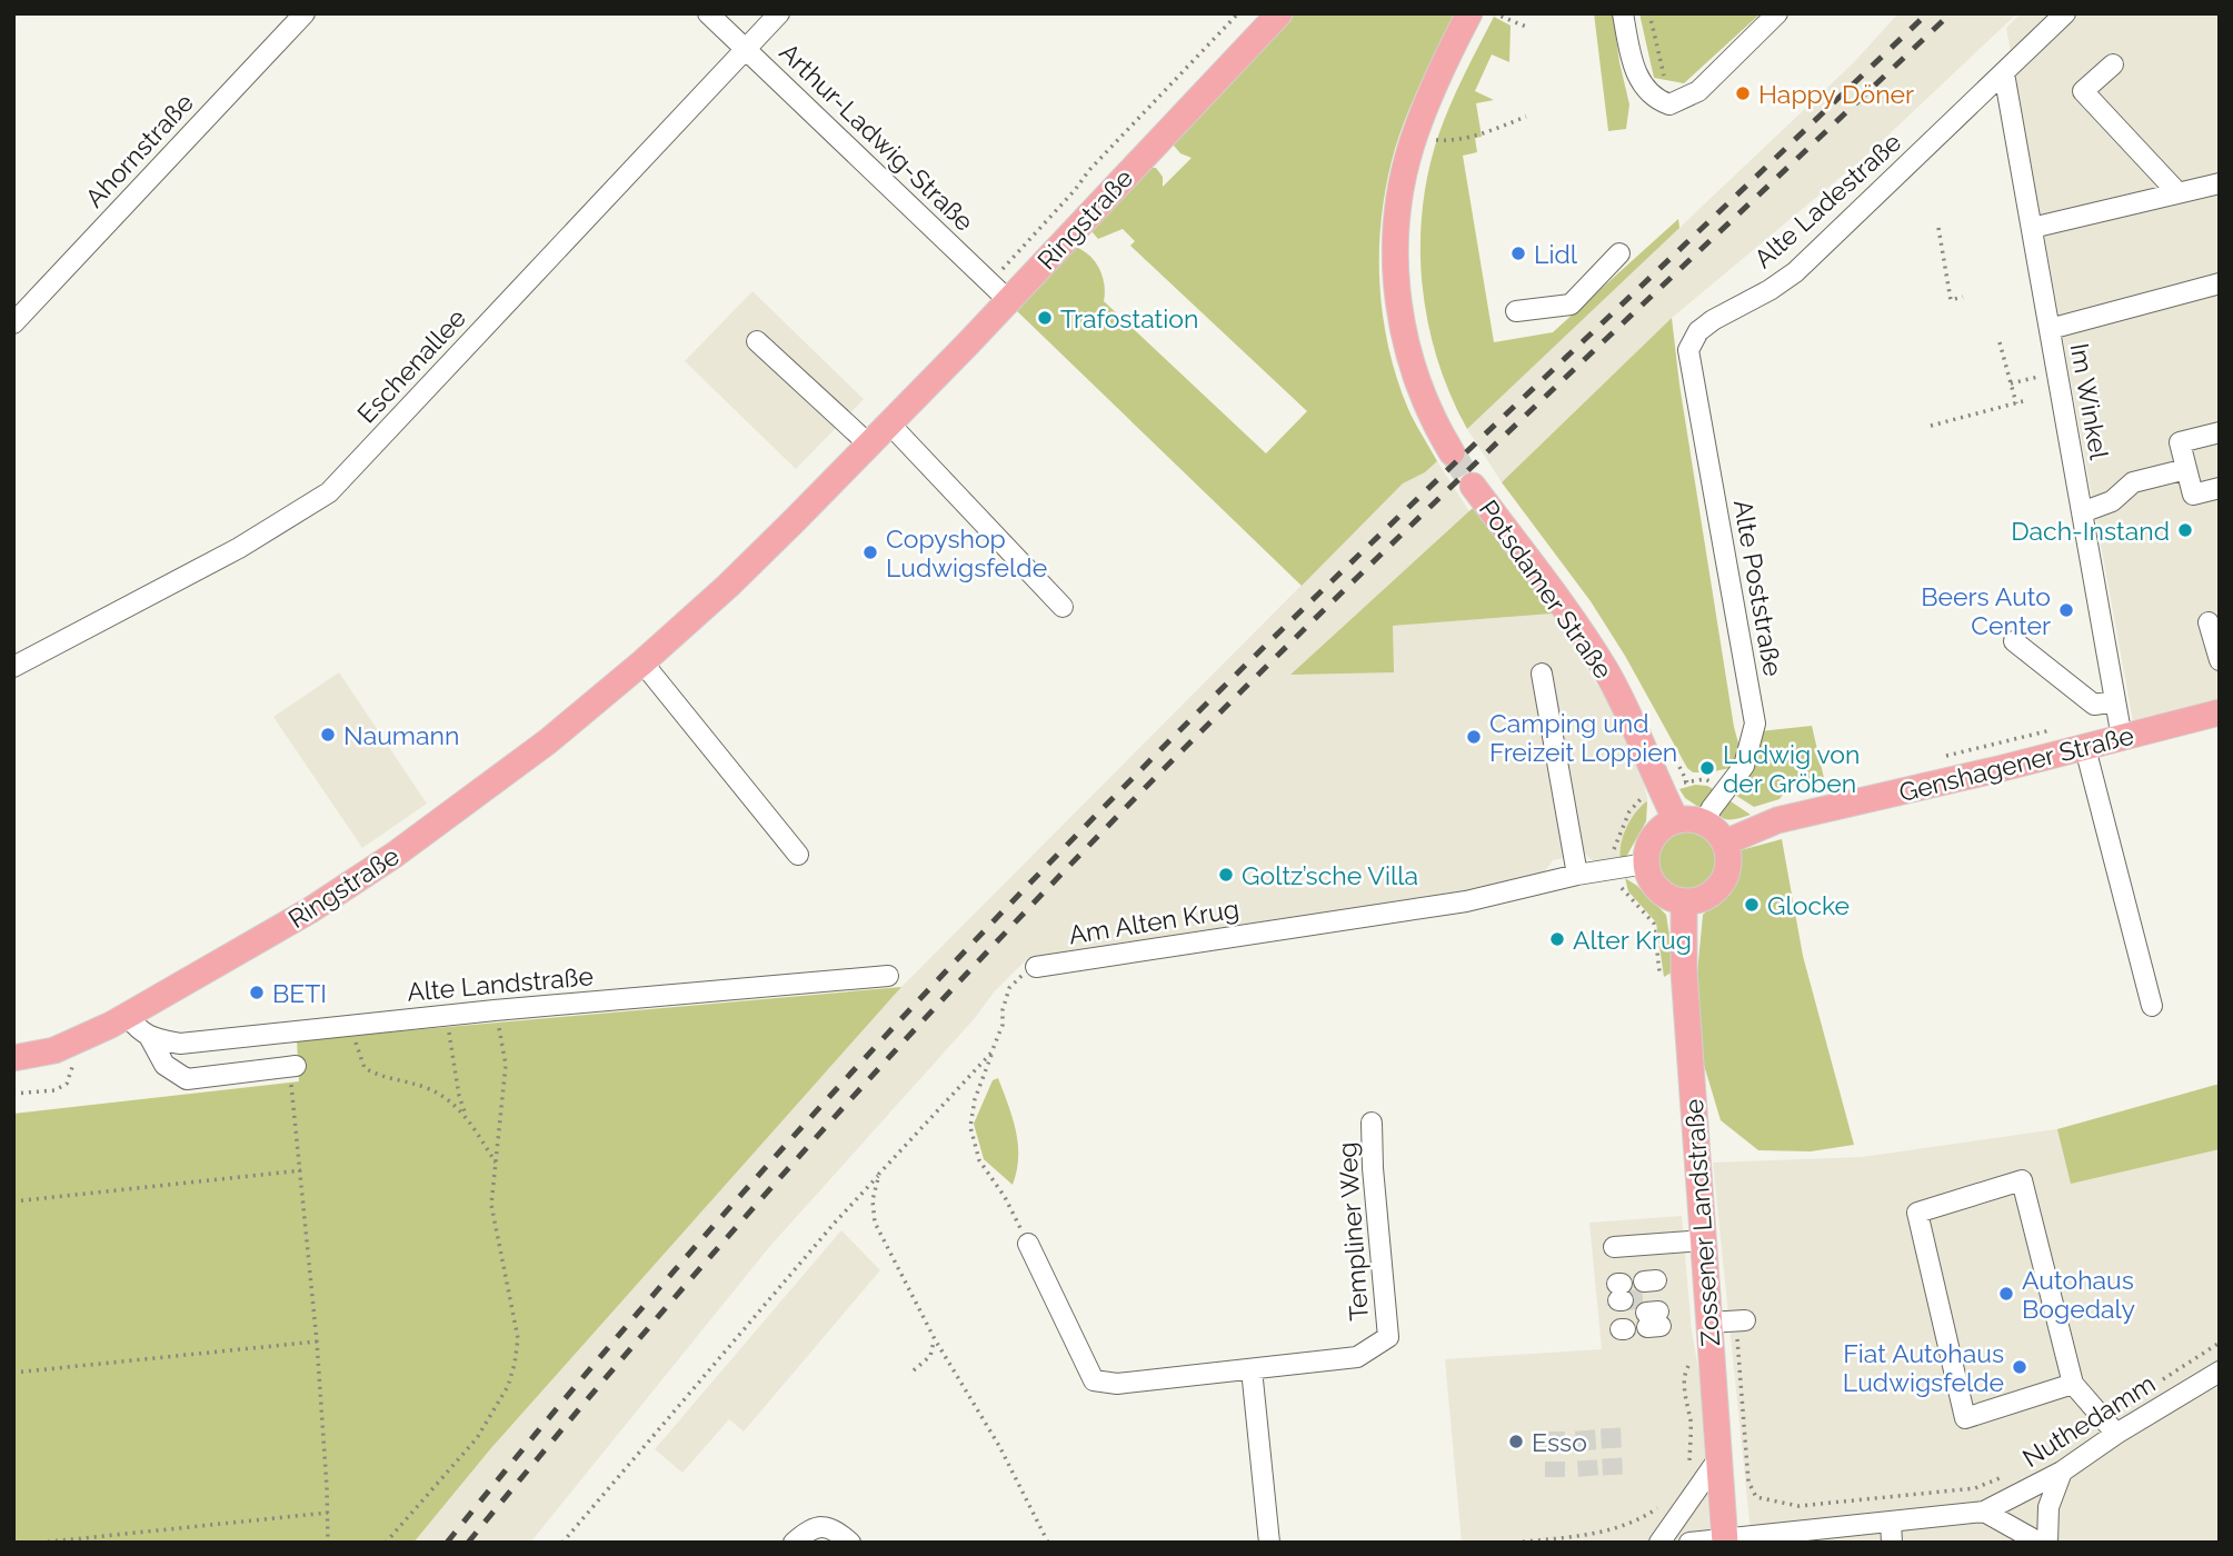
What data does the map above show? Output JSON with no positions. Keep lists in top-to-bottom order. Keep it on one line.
{"streets":{"main road":["Ringstraße","Potsdamer Straße","Genshagener Straße","Zossener Landstraße"],"street":["Arthur-Ladwig-Straße","Ahornstraße","Alte Ladestraße","Eschenallee","Im Winkel","Alte Poststraße","Am Alten Krug","Alte Landstraße","Templiner Weg","Nuthedamm"]},"crossings":[["Arthur-Ladwig-Straße","Ringstraße"],["Arthur-Ladwig-Straße","Eschenallee"],["Alte Ladestraße","Im Winkel"],["Alte Ladestraße","Alte Poststraße"],["Im Winkel","Genshagener Straße"],["Alte Poststraße","Potsdamer Straße"],["Alte Poststraße","Genshagener Straße"],["Alte Poststraße","Am Alten Krug"],["Alte Poststraße","Zossener Landstraße"],["Potsdamer Straße","Genshagener Straße"],["Potsdamer Straße","Am Alten Krug"],["Potsdamer Straße","Zossener Landstraße"],["Genshagener Straße","Am Alten Krug"],["Genshagener Straße","Zossener Landstraße"],["Am Alten Krug","Zossener Landstraße"],["Zossener Landstraße","Nuthedamm"]],"places":["Happy Döner","Lidl","Trafostation","Dach-Instand","Copyshop Ludwigsfelde","Beers Auto Center","Naumann","Camping und Freizeit Loppien","Ludwig von der Gröben","Goltz’sche Villa","Glocke","Alter Krug","BETI","Autohaus Bogedaly","Fiat Autohaus Ludwigsfelde","Esso"]}
